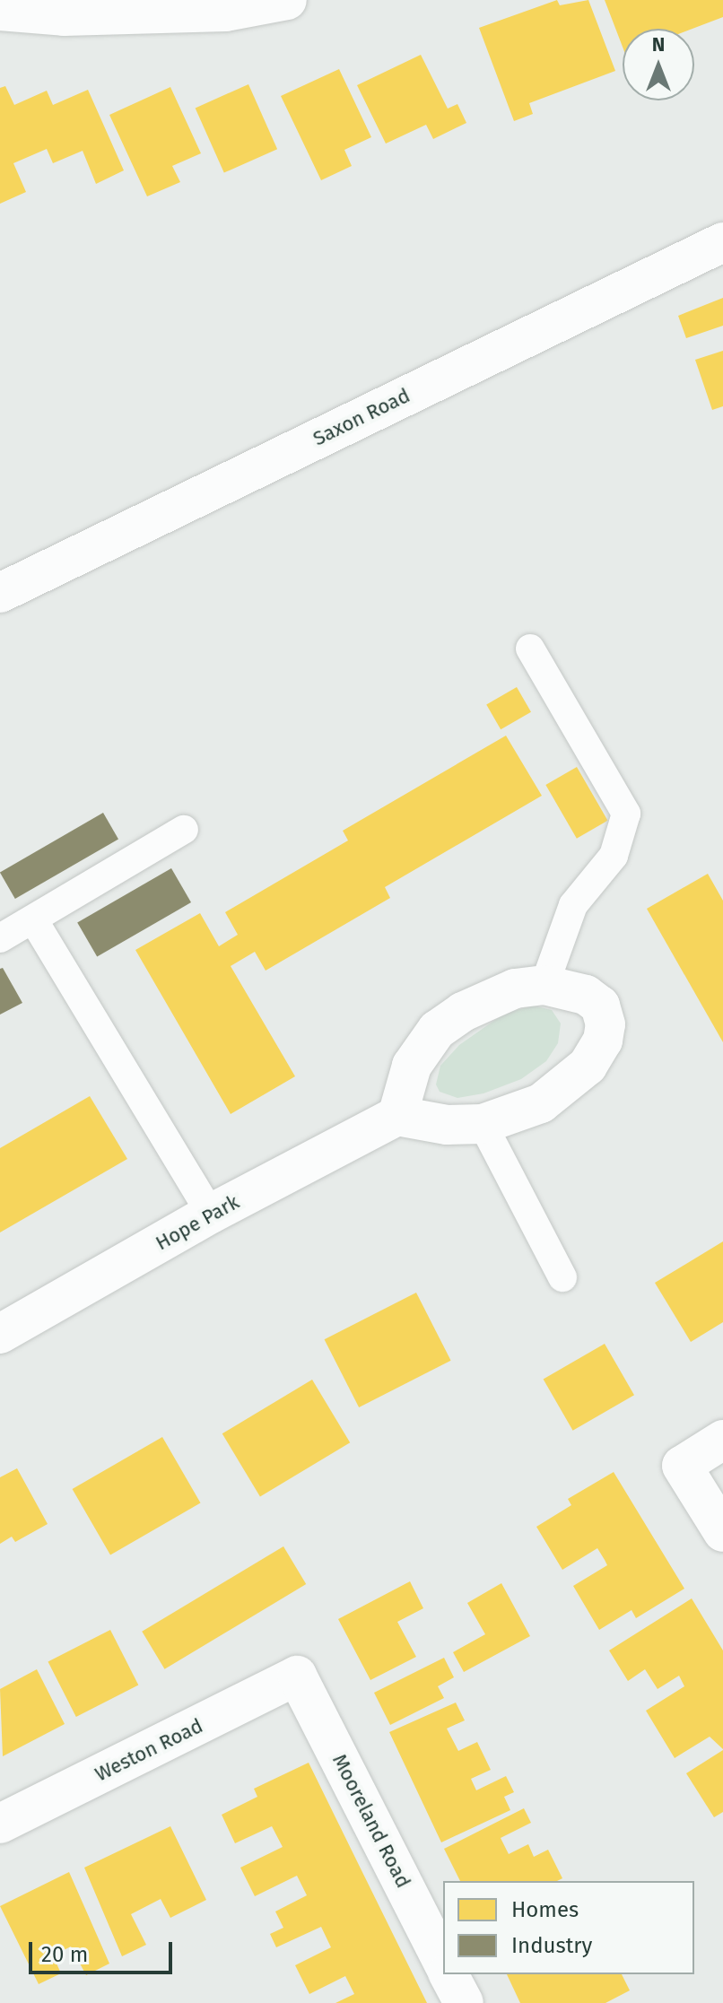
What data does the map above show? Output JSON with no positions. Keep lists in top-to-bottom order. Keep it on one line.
{"streets":{"street":["Saxon Road","Hope Park","Weston Road","Mooreland Road"]},"crossings":[["Weston Road","Mooreland Road"]],"legend":["Homes","Industry"],"scale_bar":"20 m","north":"top"}
